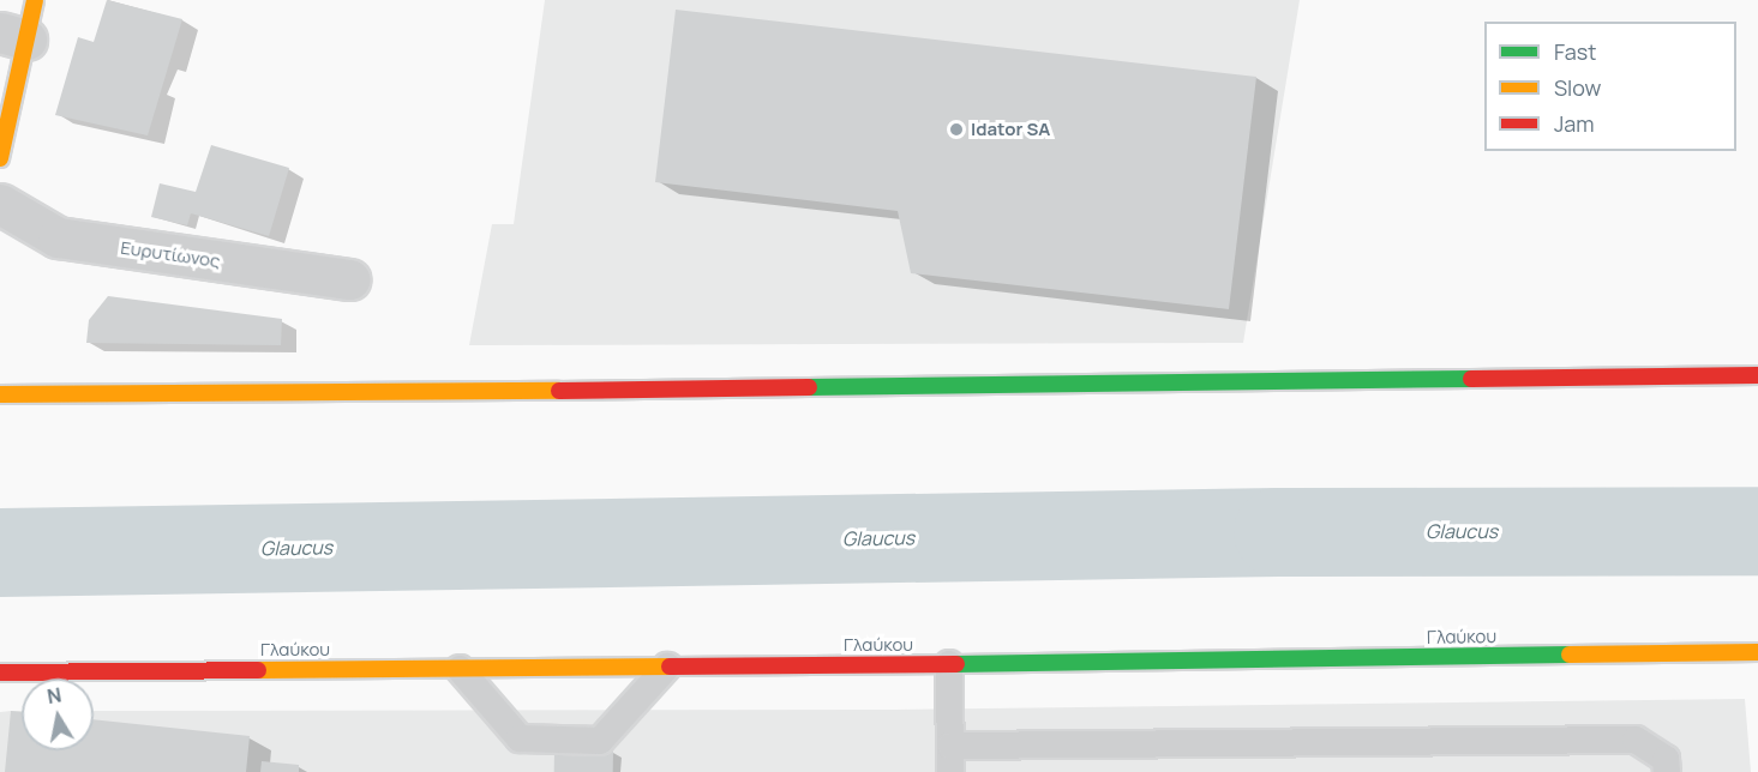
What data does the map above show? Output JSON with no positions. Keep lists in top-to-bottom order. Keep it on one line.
{"streets":{"main road":["Γλαύκου"],"street":["Ευρυτίωνος"]},"water":["Glaucus"],"places":["Idator SA"],"legend":["Fast","Slow","Jam"],"north":"top"}
